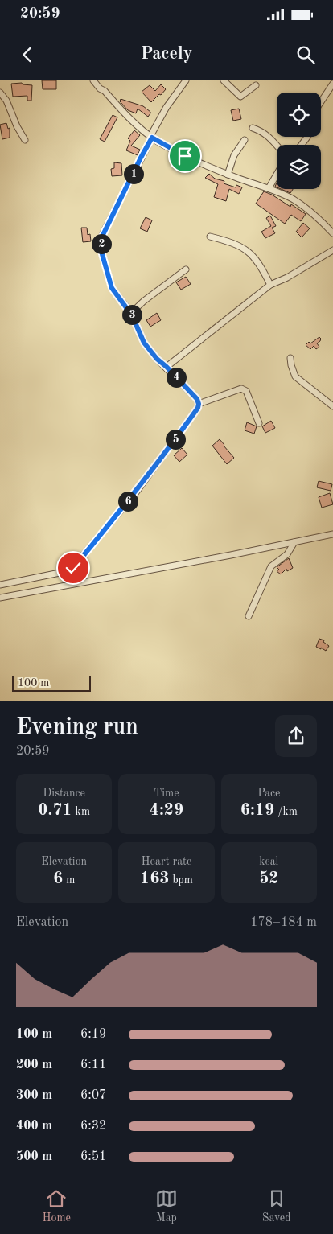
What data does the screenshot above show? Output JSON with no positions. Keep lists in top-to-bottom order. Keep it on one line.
{"scale_bar":"100 m","page":{"status":"20:59","header":"Pacely","pins":["1","2","3","4","5","6"],"scale":"100 m","heading":["Evening run","20:59"],"stats":[["Distance","0.71 km"],["Time","4:29"],["Pace","6:19 /km"],["Elevation","6 m"],["Heart rate","163 bpm"],["kcal","52"]],"chart":["Elevation","178–184 m"],"list":[{"name":"100 m","note":"6:19"},{"name":"200 m","note":"6:11"},{"name":"300 m","note":"6:07"},{"name":"400 m","note":"6:32"},{"name":"500 m","note":"6:51"}],"tabs":["Home","Map","Saved"]}}
